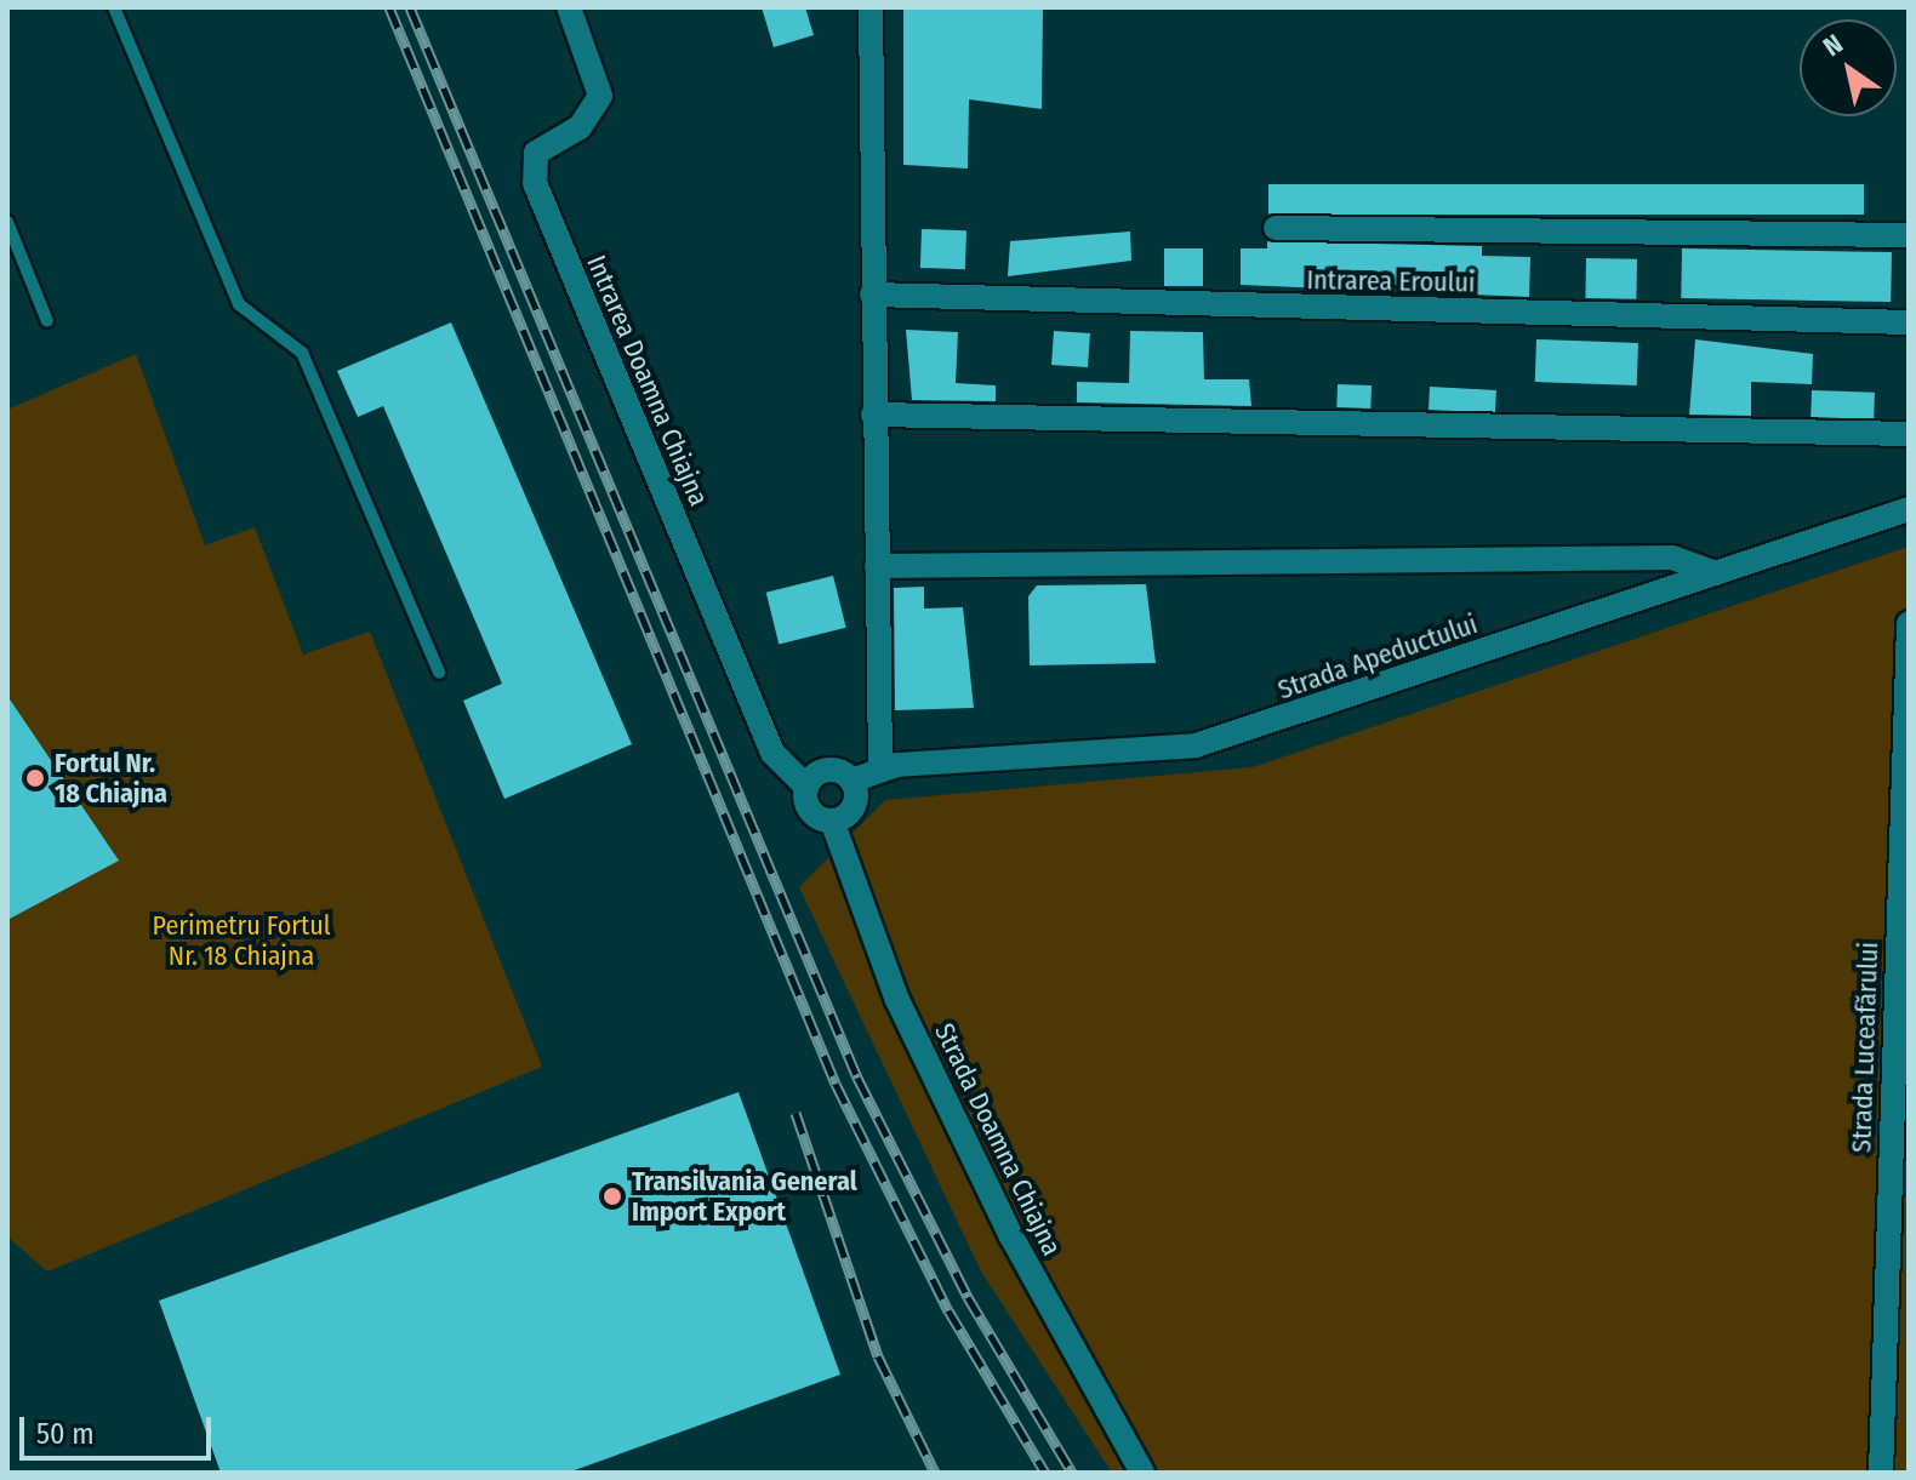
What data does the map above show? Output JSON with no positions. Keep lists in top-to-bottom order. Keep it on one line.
{"streets":{"street":["Intrarea Eroului","Intrarea Doamna Chiajna","Strada Apeductului","Strada Luceafărului","Strada Doamna Chiajna"]},"crossings":[["Intrarea Doamna Chiajna","Strada Apeductului"],["Intrarea Doamna Chiajna","Strada Doamna Chiajna"],["Strada Apeductului","Strada Doamna Chiajna"]],"parks":["Perimetru Fortul Nr. 18 Chiajna"],"places":["Fortul Nr. 18 Chiajna","Transilvania General Import Export"],"scale_bar":"50 m","north":"top left"}
